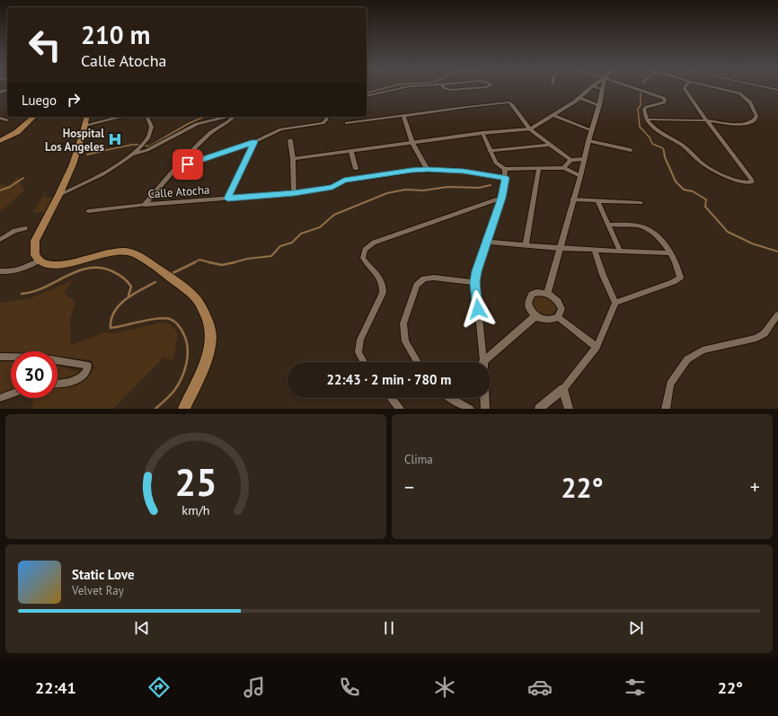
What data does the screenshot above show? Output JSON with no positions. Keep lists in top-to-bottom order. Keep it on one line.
{"streets":{"street":["Calle Atocha"]},"places":{"hospital":["Hospital Los Angeles"]},"page":{"turn":["210 m","Calle Atocha"],"then":"Luego","limit":"30","trip":"22:43 · 2 min · 780 m","tile":"Clima","heat":["−","22°","+"],"song":["Static Love","Velvet Ray"],"tabs":["22:41","22°"],"gauge":["25","km/h"]}}
